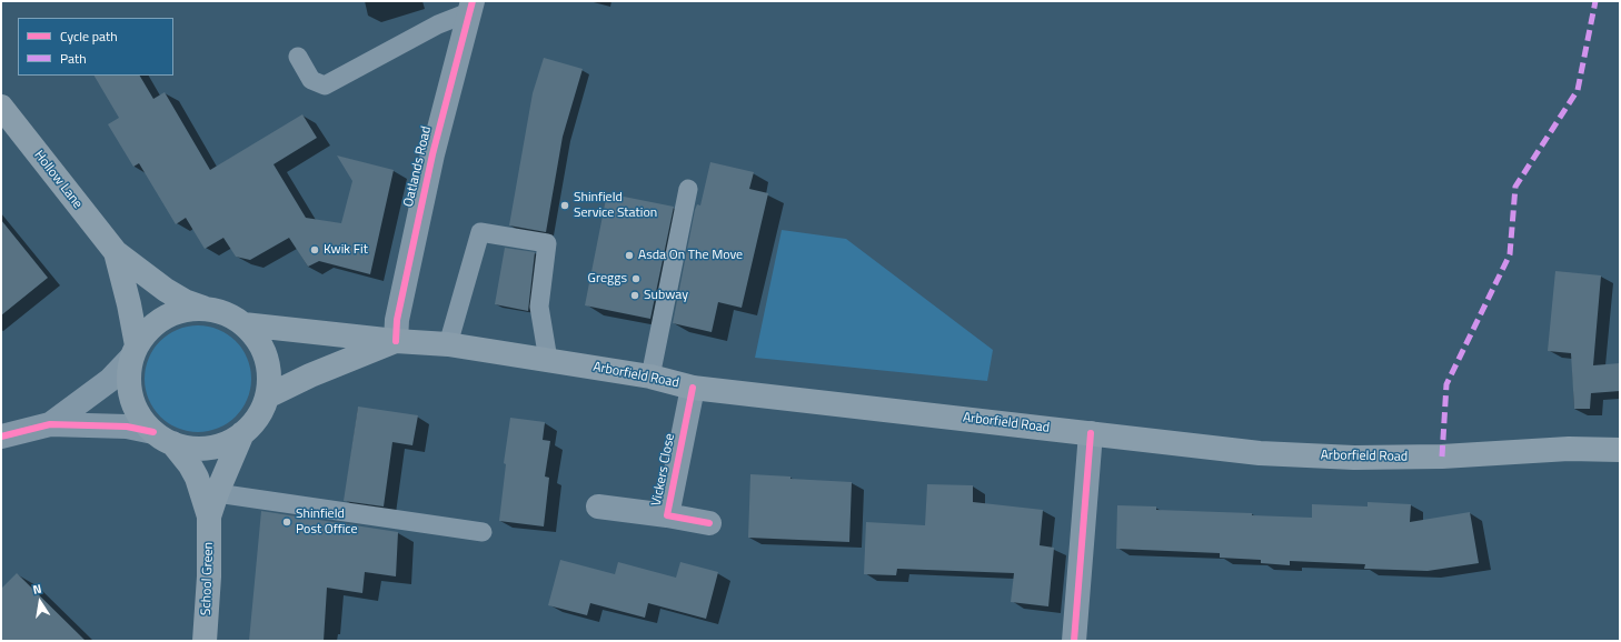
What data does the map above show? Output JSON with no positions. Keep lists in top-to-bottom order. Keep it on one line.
{"streets":{"main road":["Hollow Lane","Arborfield Road","School Green"],"street":["Oatlands Road","Vickers Close"]},"crossings":[["Oatlands Road","Arborfield Road"],["Hollow Lane","Arborfield Road"],["Hollow Lane","School Green"],["Arborfield Road","Vickers Close"],["Arborfield Road","School Green"]],"places":["Shinfield Service Station","Kwik Fit","Asda On The Move","Greggs","Subway","Shinfield Post Office"],"legend":["Cycle path","Path"],"north":"top"}
